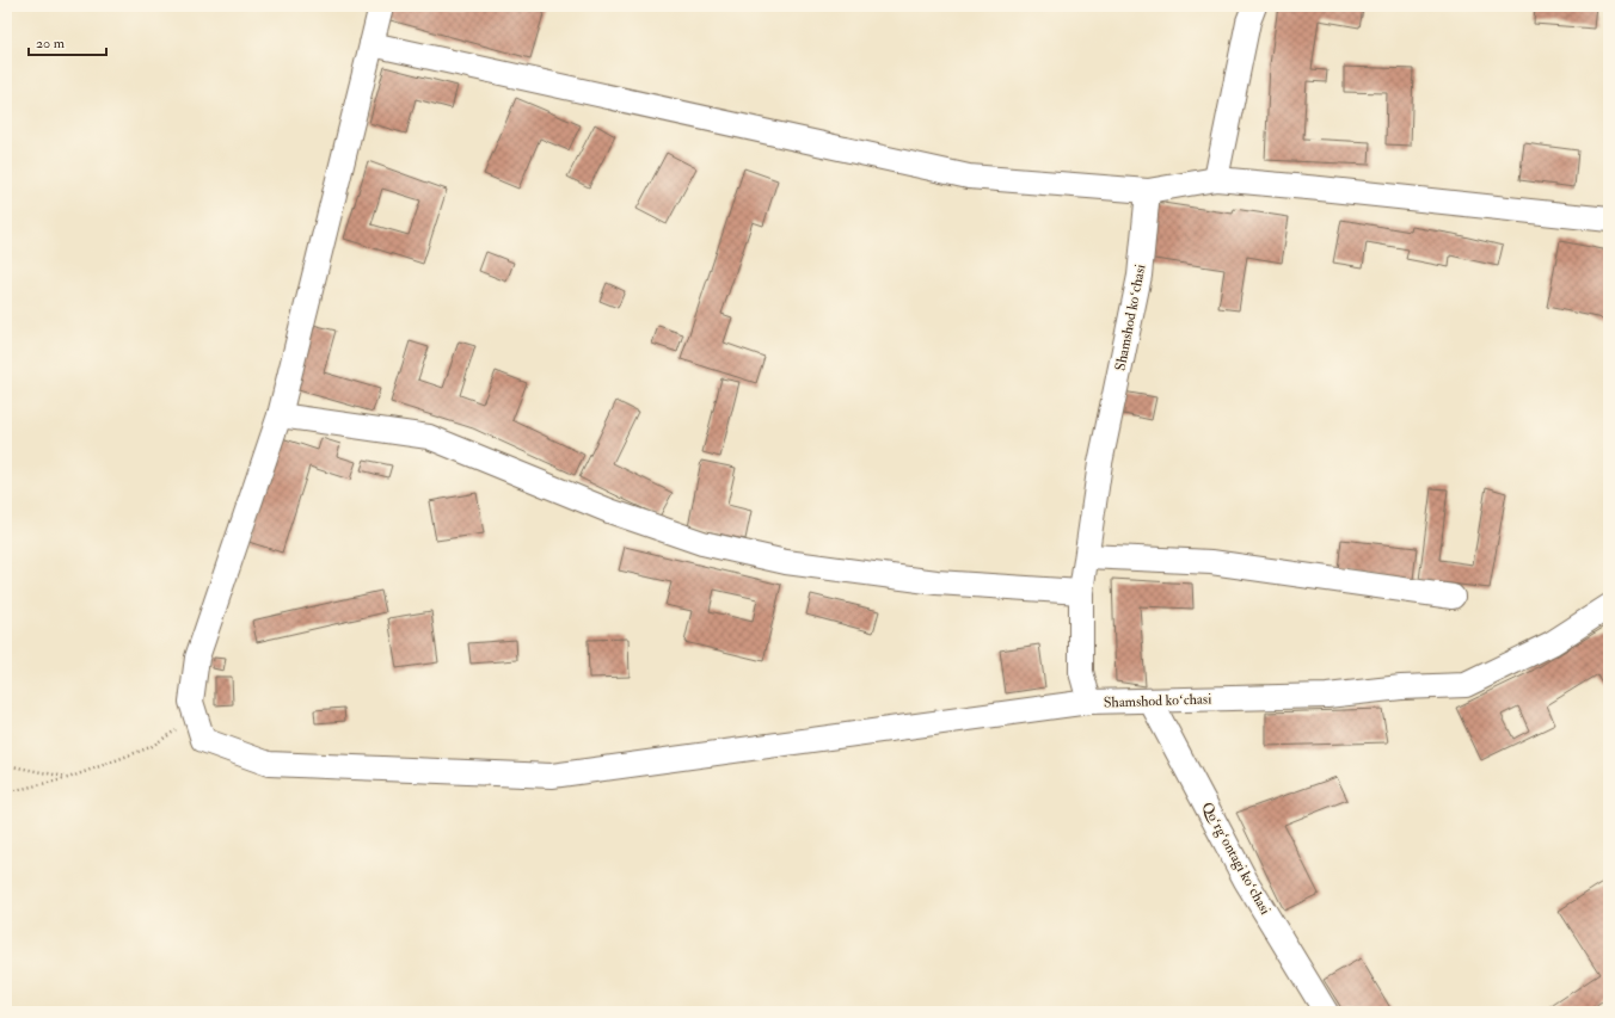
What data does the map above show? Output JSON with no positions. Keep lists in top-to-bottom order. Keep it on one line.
{"streets":{"street":["Shamshod koʻchasi","Qoʻrgʻontagi koʻchasi"]},"crossings":[["Shamshod koʻchasi","Qoʻrgʻontagi koʻchasi"]],"scale_bar":"20 m"}
